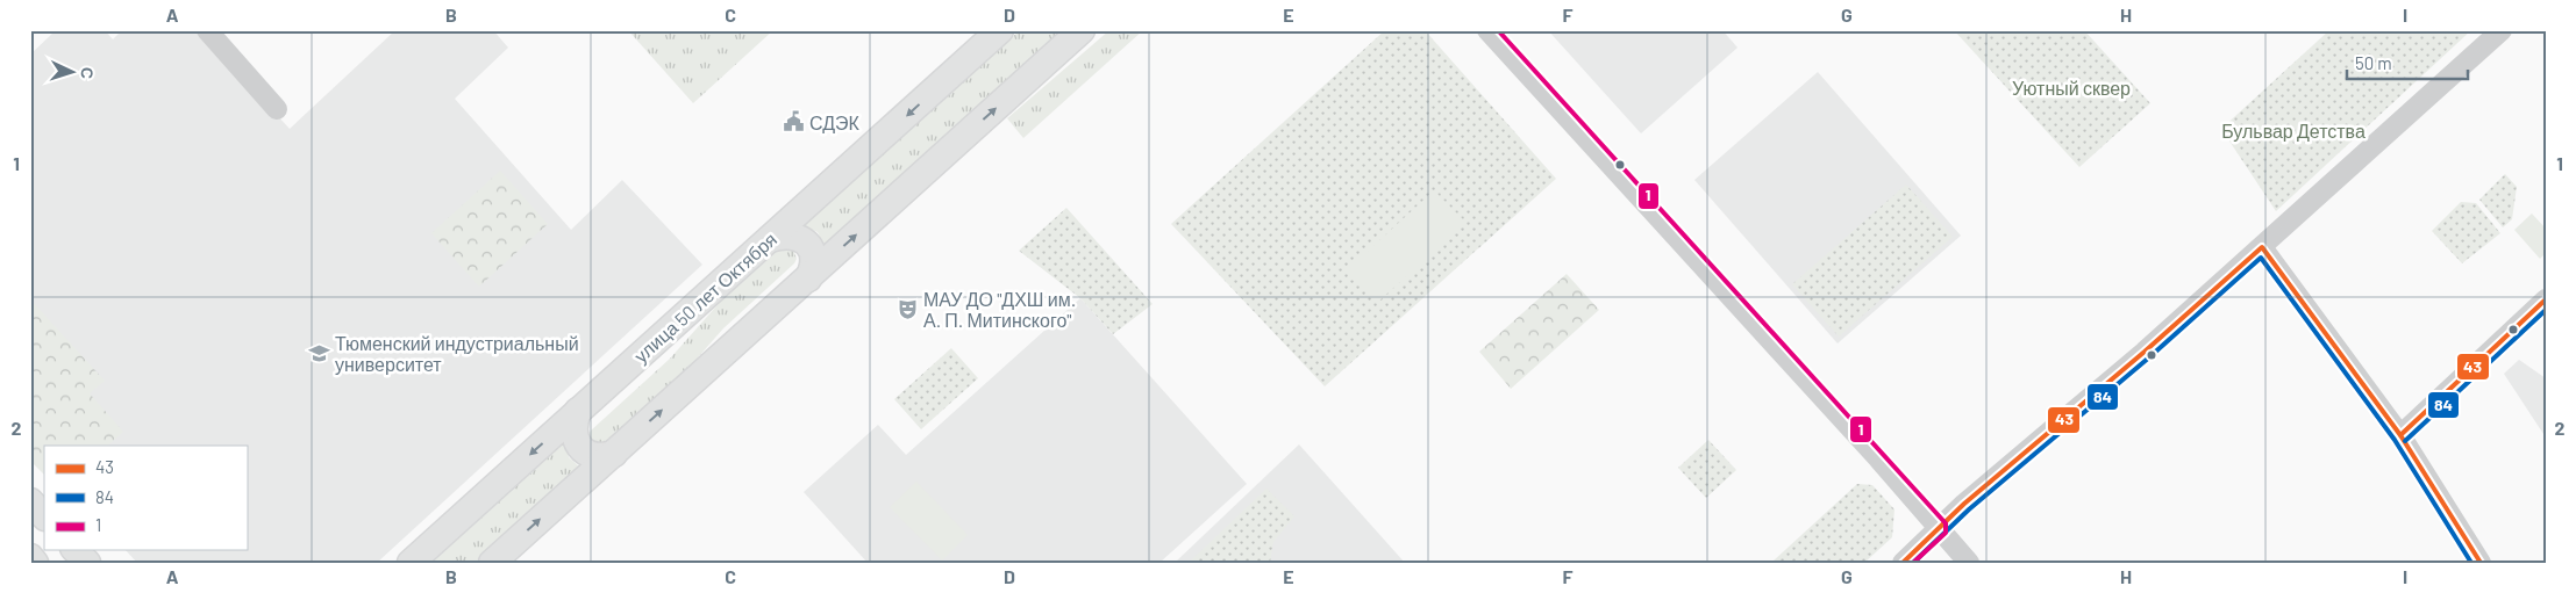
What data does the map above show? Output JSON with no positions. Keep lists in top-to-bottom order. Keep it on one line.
{"streets":{"main road":["улица 50 лет Октября"]},"parks":["Уютный сквер","Бульвар Детства"],"places":{"public building":["СДЭК"],"theatre":["МАУ ДО \"ДХШ им. А. П. Митинского\""],"school or university":["Тюменский индустриальный университет"]},"lines":["transit line 1","transit line 43","transit line 84"],"legend":["43","84","1"],"scale_bar":"50 m","north":"right","grid":{"columns":["A","B","C","D","E","F","G","H","I"],"rows":["1","2"]}}
